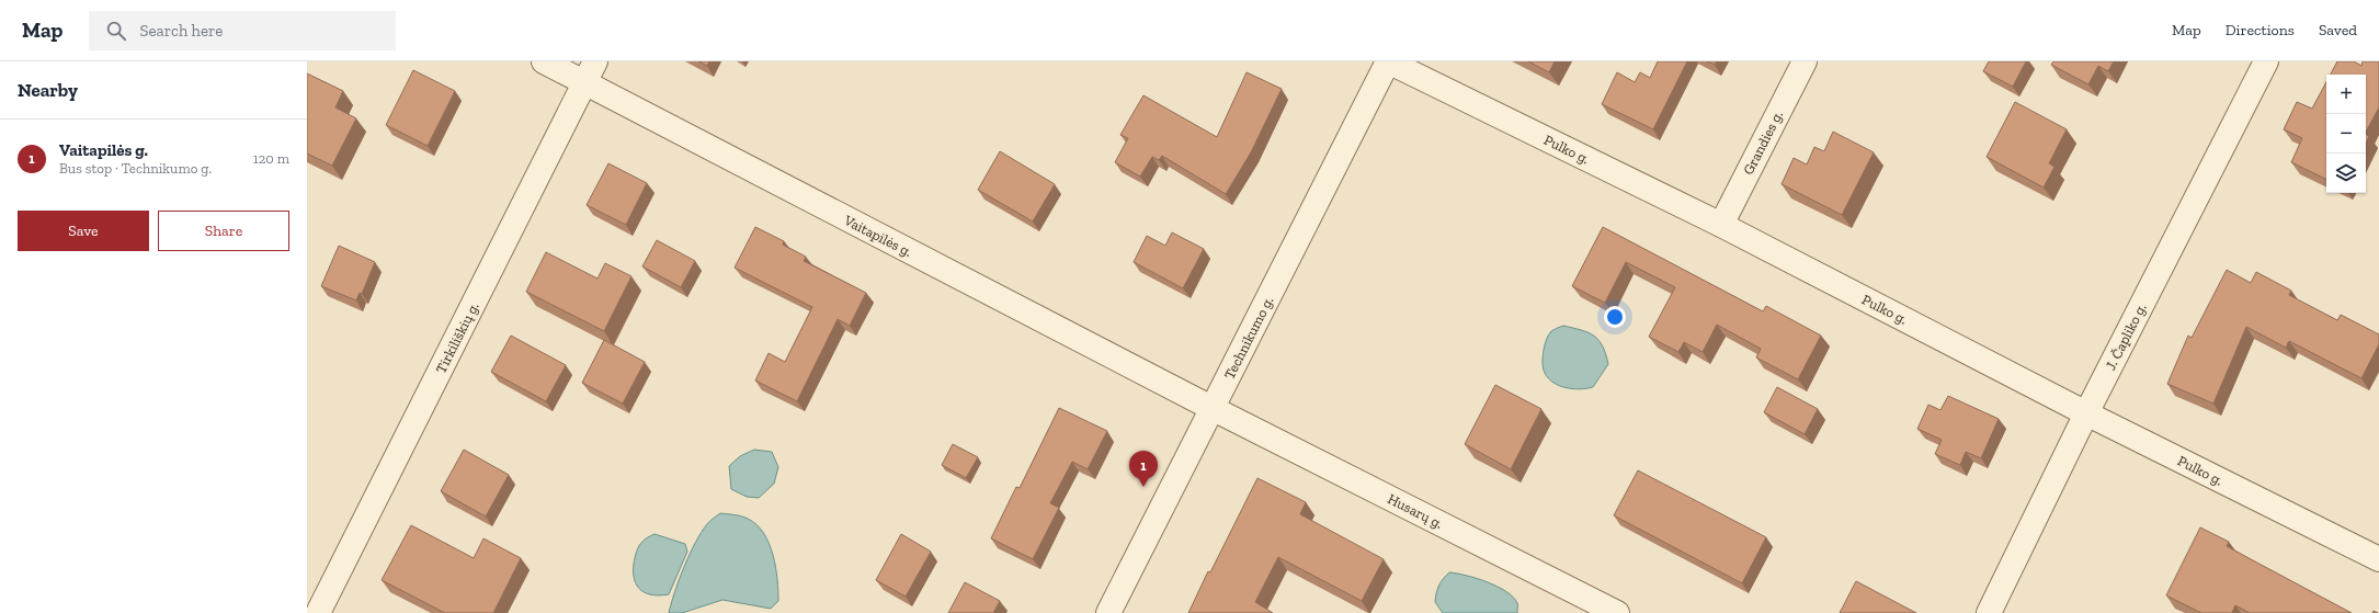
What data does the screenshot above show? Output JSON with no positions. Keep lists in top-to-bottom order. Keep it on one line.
{"streets":{"street":["Grandies g.","Pulko g.","Vaitapilės g.","J. Čapliko g.","Tirkiliškių g.","Technikumo g.","Husarų g."]},"crossings":[["Grandies g.","Pulko g."],["Pulko g.","J. Čapliko g."],["Pulko g.","Technikumo g."],["Vaitapilės g.","Tirkiliškių g."],["Vaitapilės g.","Technikumo g."],["Vaitapilės g.","Husarų g."],["Technikumo g.","Husarų g."]],"page":{"header":"Map","search":"Search here","nav":["Map","Directions","Saved"],"heading":"Nearby","map_buttons":["+","−"],"list":[{"mark":"1","name":"Vaitapilės g.","note":"Bus stop · Technikumo g.","value":"120 m"}],"buttons":["Save","Share"],"pins":"1"}}
